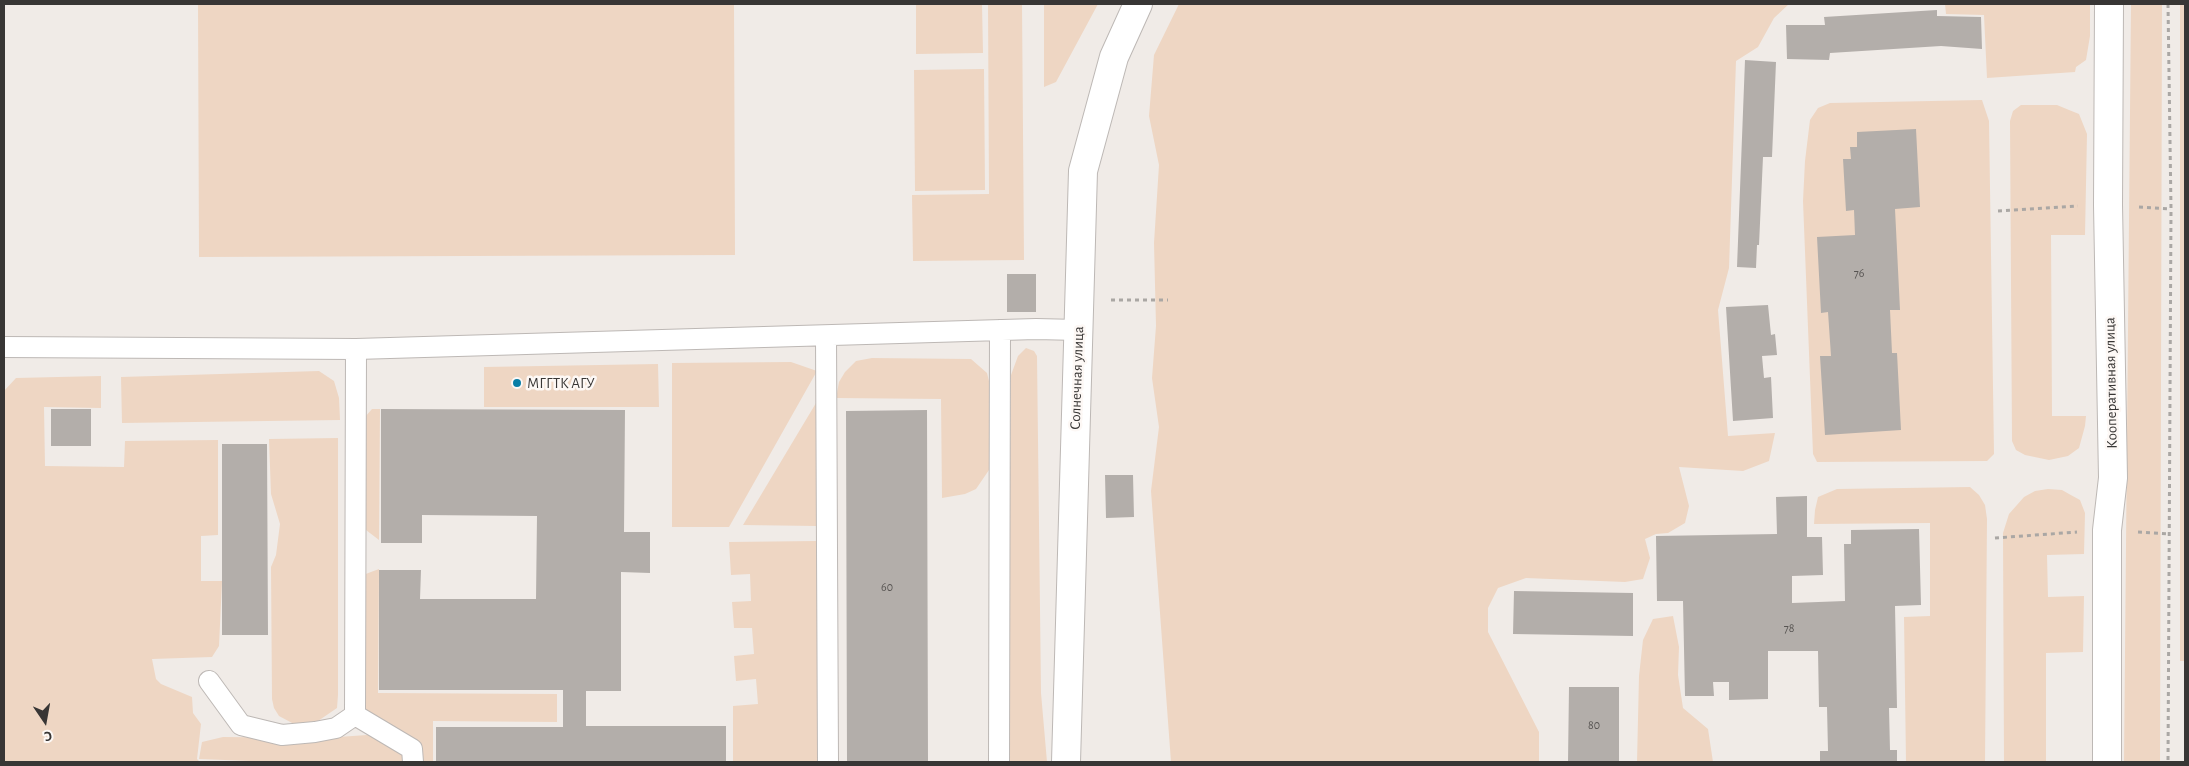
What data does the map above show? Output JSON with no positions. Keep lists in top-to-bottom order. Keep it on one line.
{"streets":{"street":["Солнечная улица","Кооперативная улица"]},"places":["МГГТК АГУ"],"house_numbers":["76","60","78","80"],"north":"bottom"}
